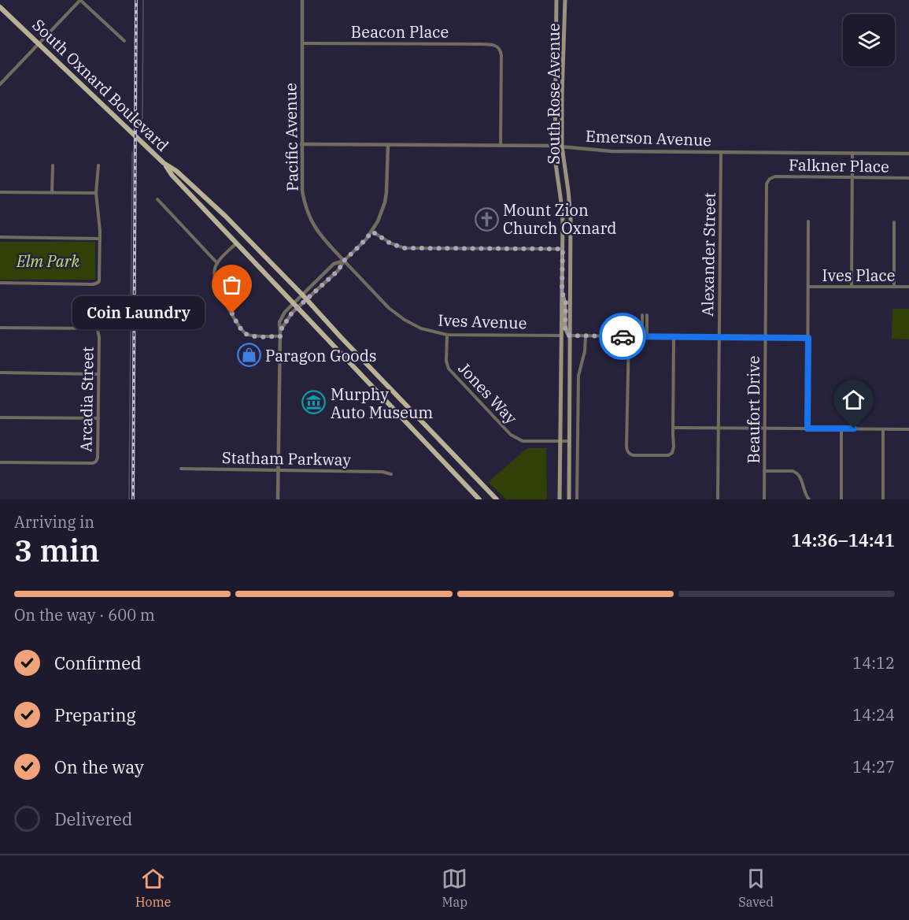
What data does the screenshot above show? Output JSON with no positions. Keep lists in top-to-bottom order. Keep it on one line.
{"streets":{"main road":["South Oxnard Boulevard","South Rose Avenue"],"street":["Beacon Place","Pacific Avenue","Emerson Avenue","Falkner Place","Alexander Street","Ives Place","Ives Avenue","Jones Way","Arcadia Street","Beaufort Drive","Statham Parkway"]},"crossings":[["Beacon Place","Pacific Avenue"],["Beacon Place","Emerson Avenue"],["South Rose Avenue","Emerson Avenue"],["South Rose Avenue","Ives Avenue"],["South Rose Avenue","Jones Way"],["Pacific Avenue","Emerson Avenue"],["Pacific Avenue","Ives Avenue"],["Emerson Avenue","Alexander Street"],["Falkner Place","Beaufort Drive"],["Ives Avenue","Jones Way"]],"parks":["Elm Park"],"places":{"church":["Mount Zion Church Oxnard"],"other":["Coin Laundry"],"shop":["Paragon Goods"],"museum":["Murphy Auto Museum"]},"page":{"bubble":"Coin Laundry","heading":["3 min","Arriving in","14:36–14:41"],"bar":"On the way · 600 m","list":[["Confirmed","14:12"],["Preparing","14:24"],["On the way","14:27"],"Delivered"],"tabs":["Home","Map","Saved"]}}
